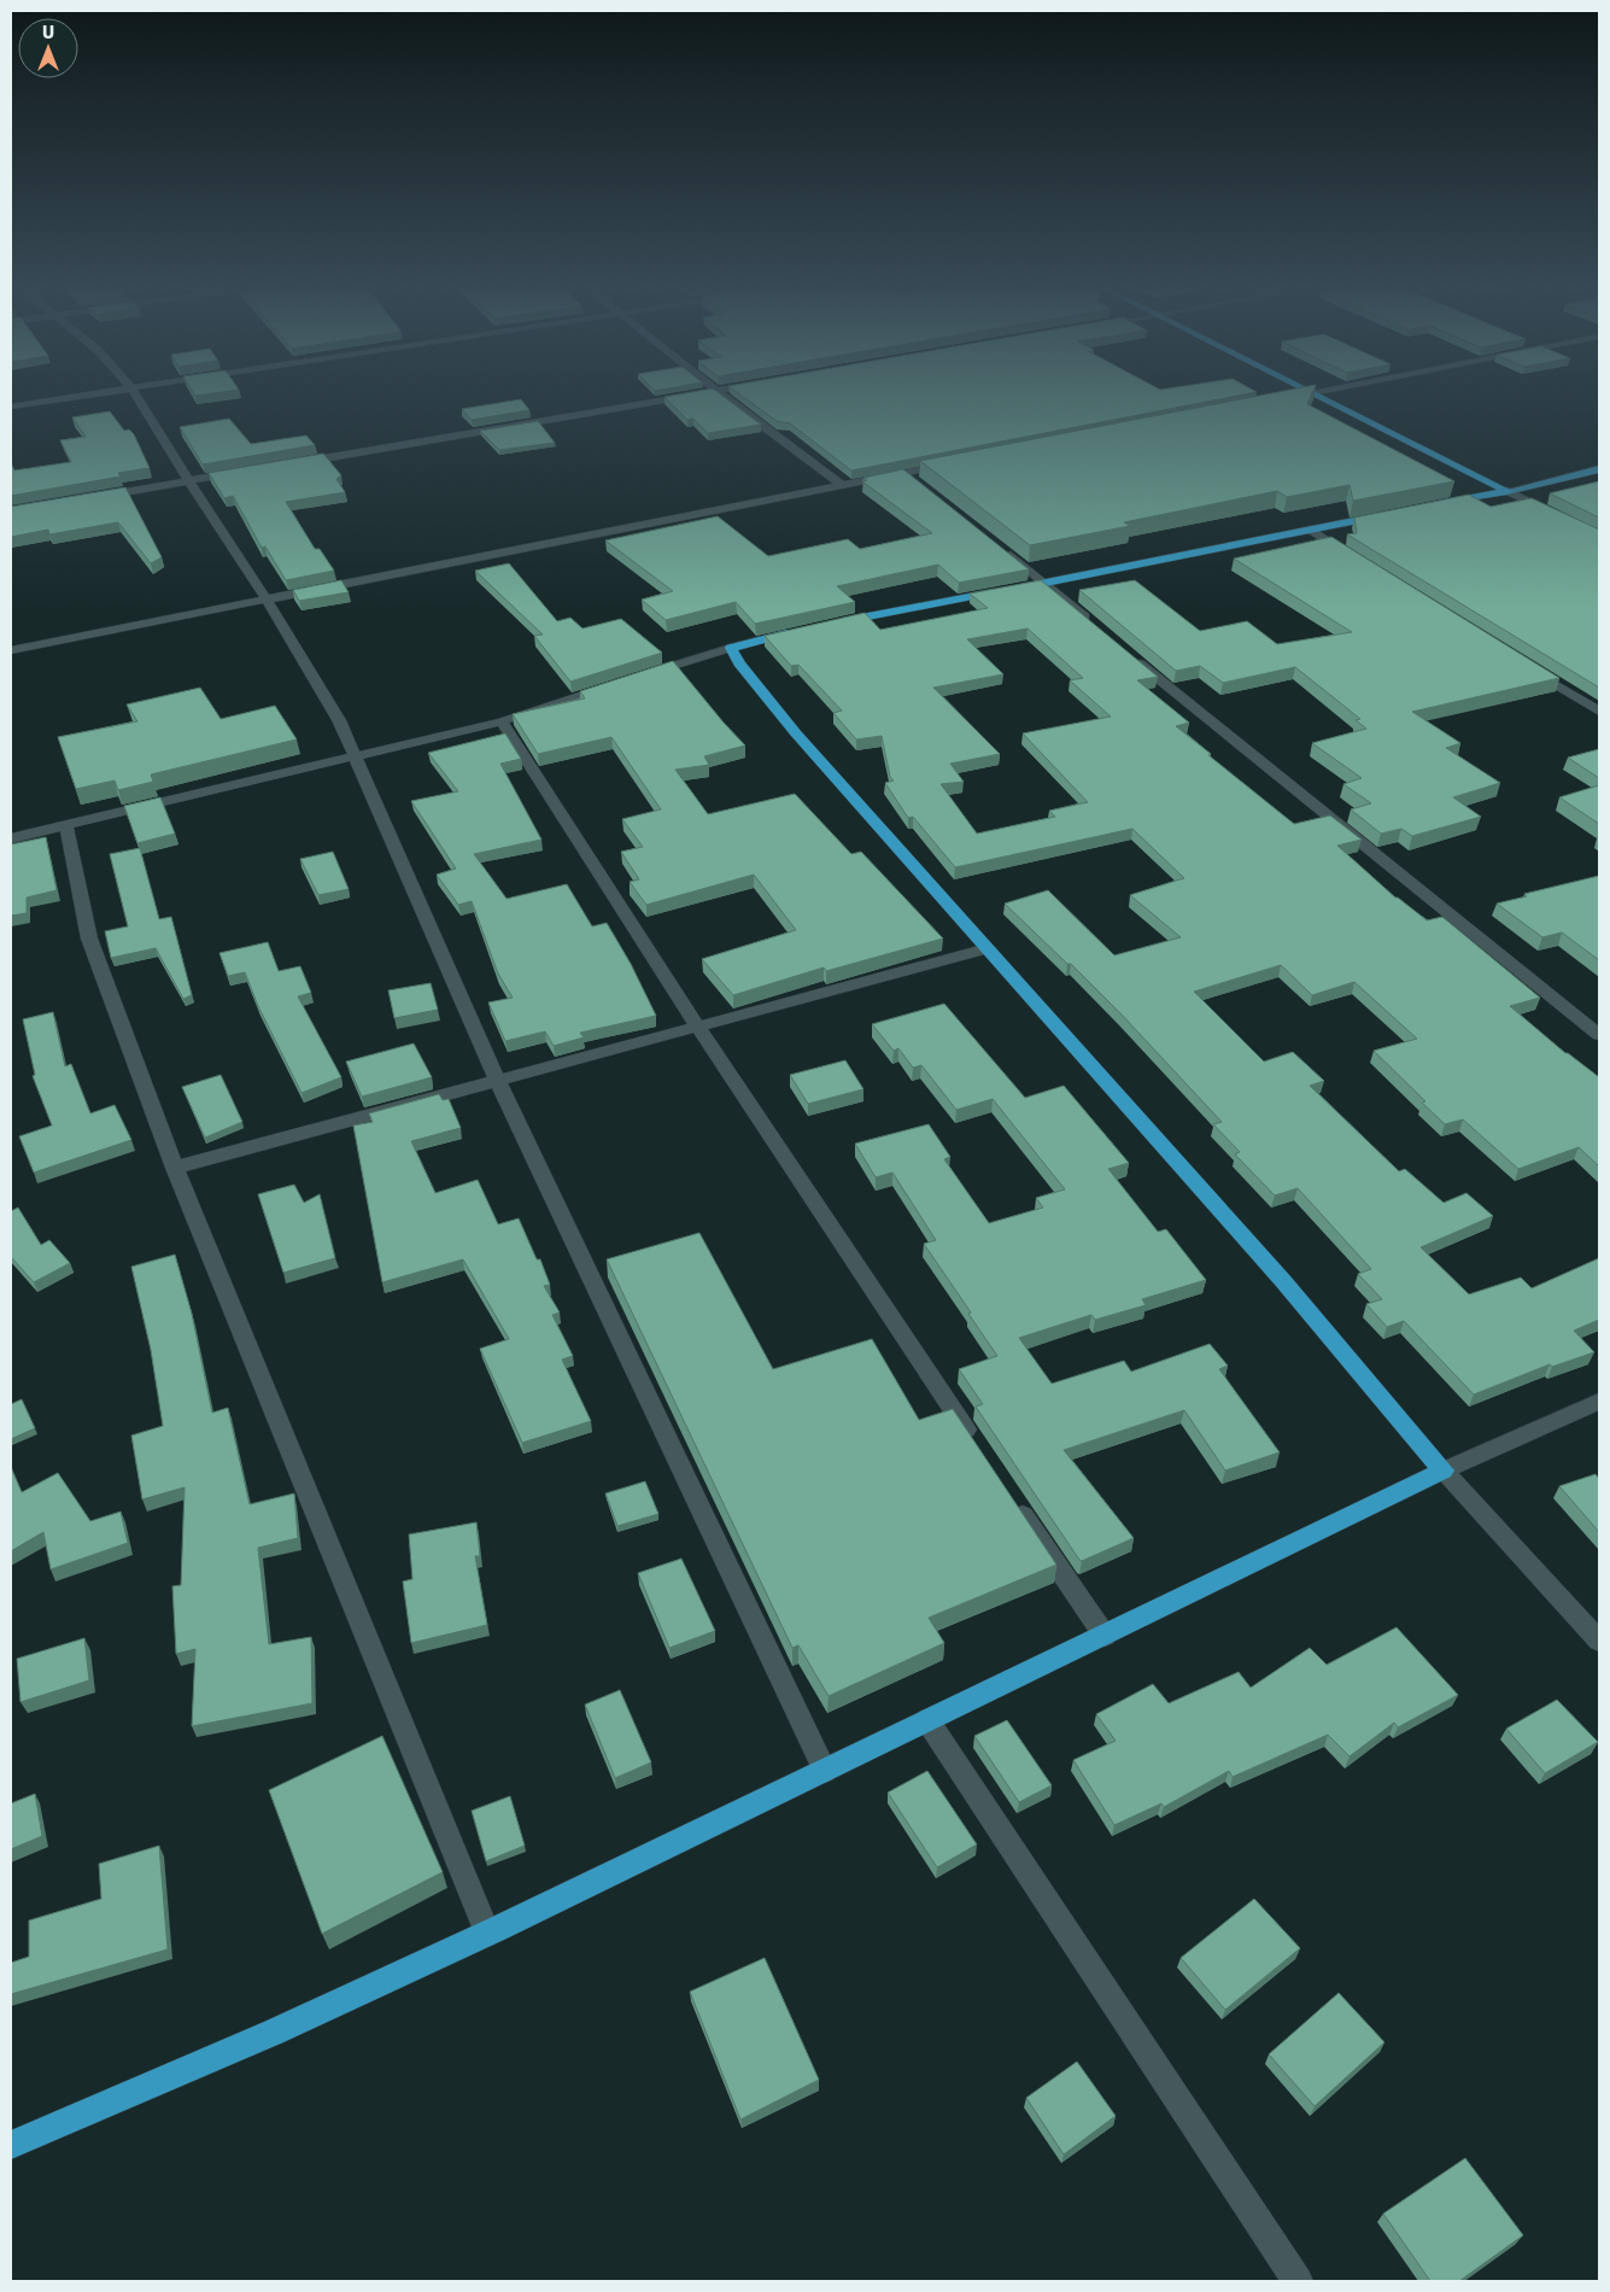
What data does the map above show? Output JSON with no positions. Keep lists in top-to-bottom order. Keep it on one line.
{"north":"top"}
